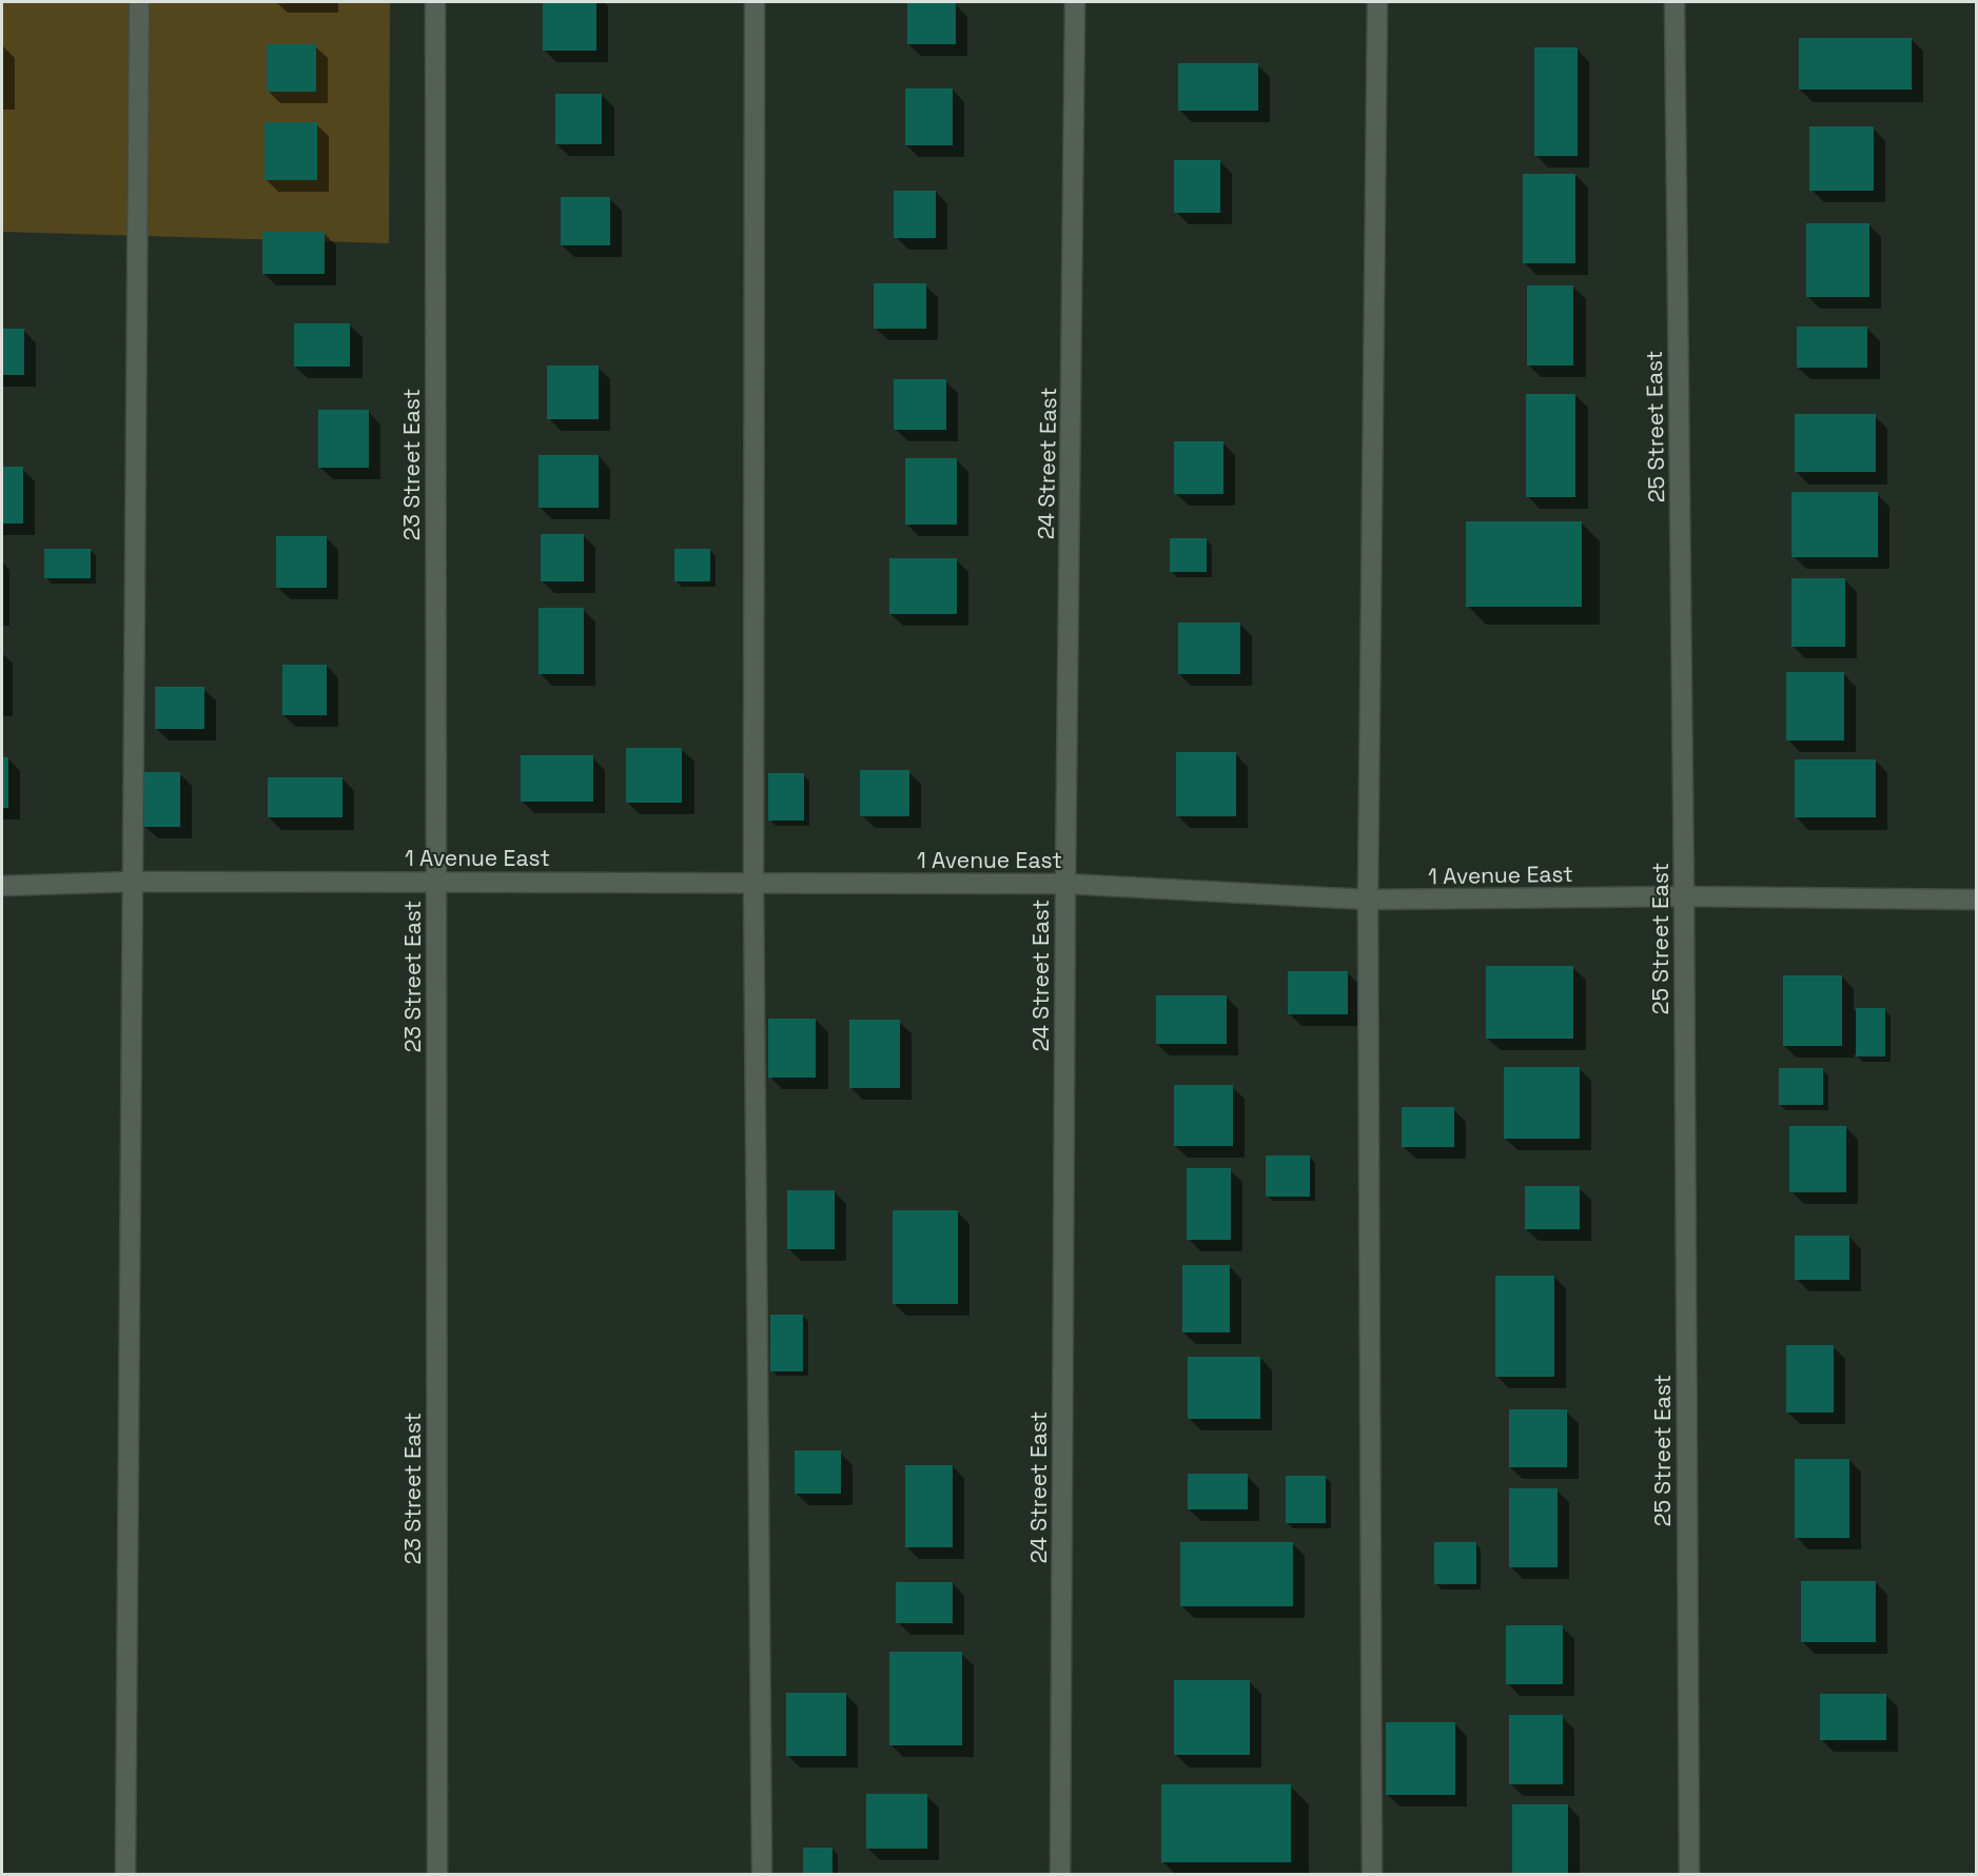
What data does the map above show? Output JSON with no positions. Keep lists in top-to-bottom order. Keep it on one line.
{"streets":{"street":["25 Street East","24 Street East","23 Street East","1 Avenue East"]},"crossings":[["25 Street East","1 Avenue East"],["24 Street East","1 Avenue East"],["23 Street East","1 Avenue East"]]}
